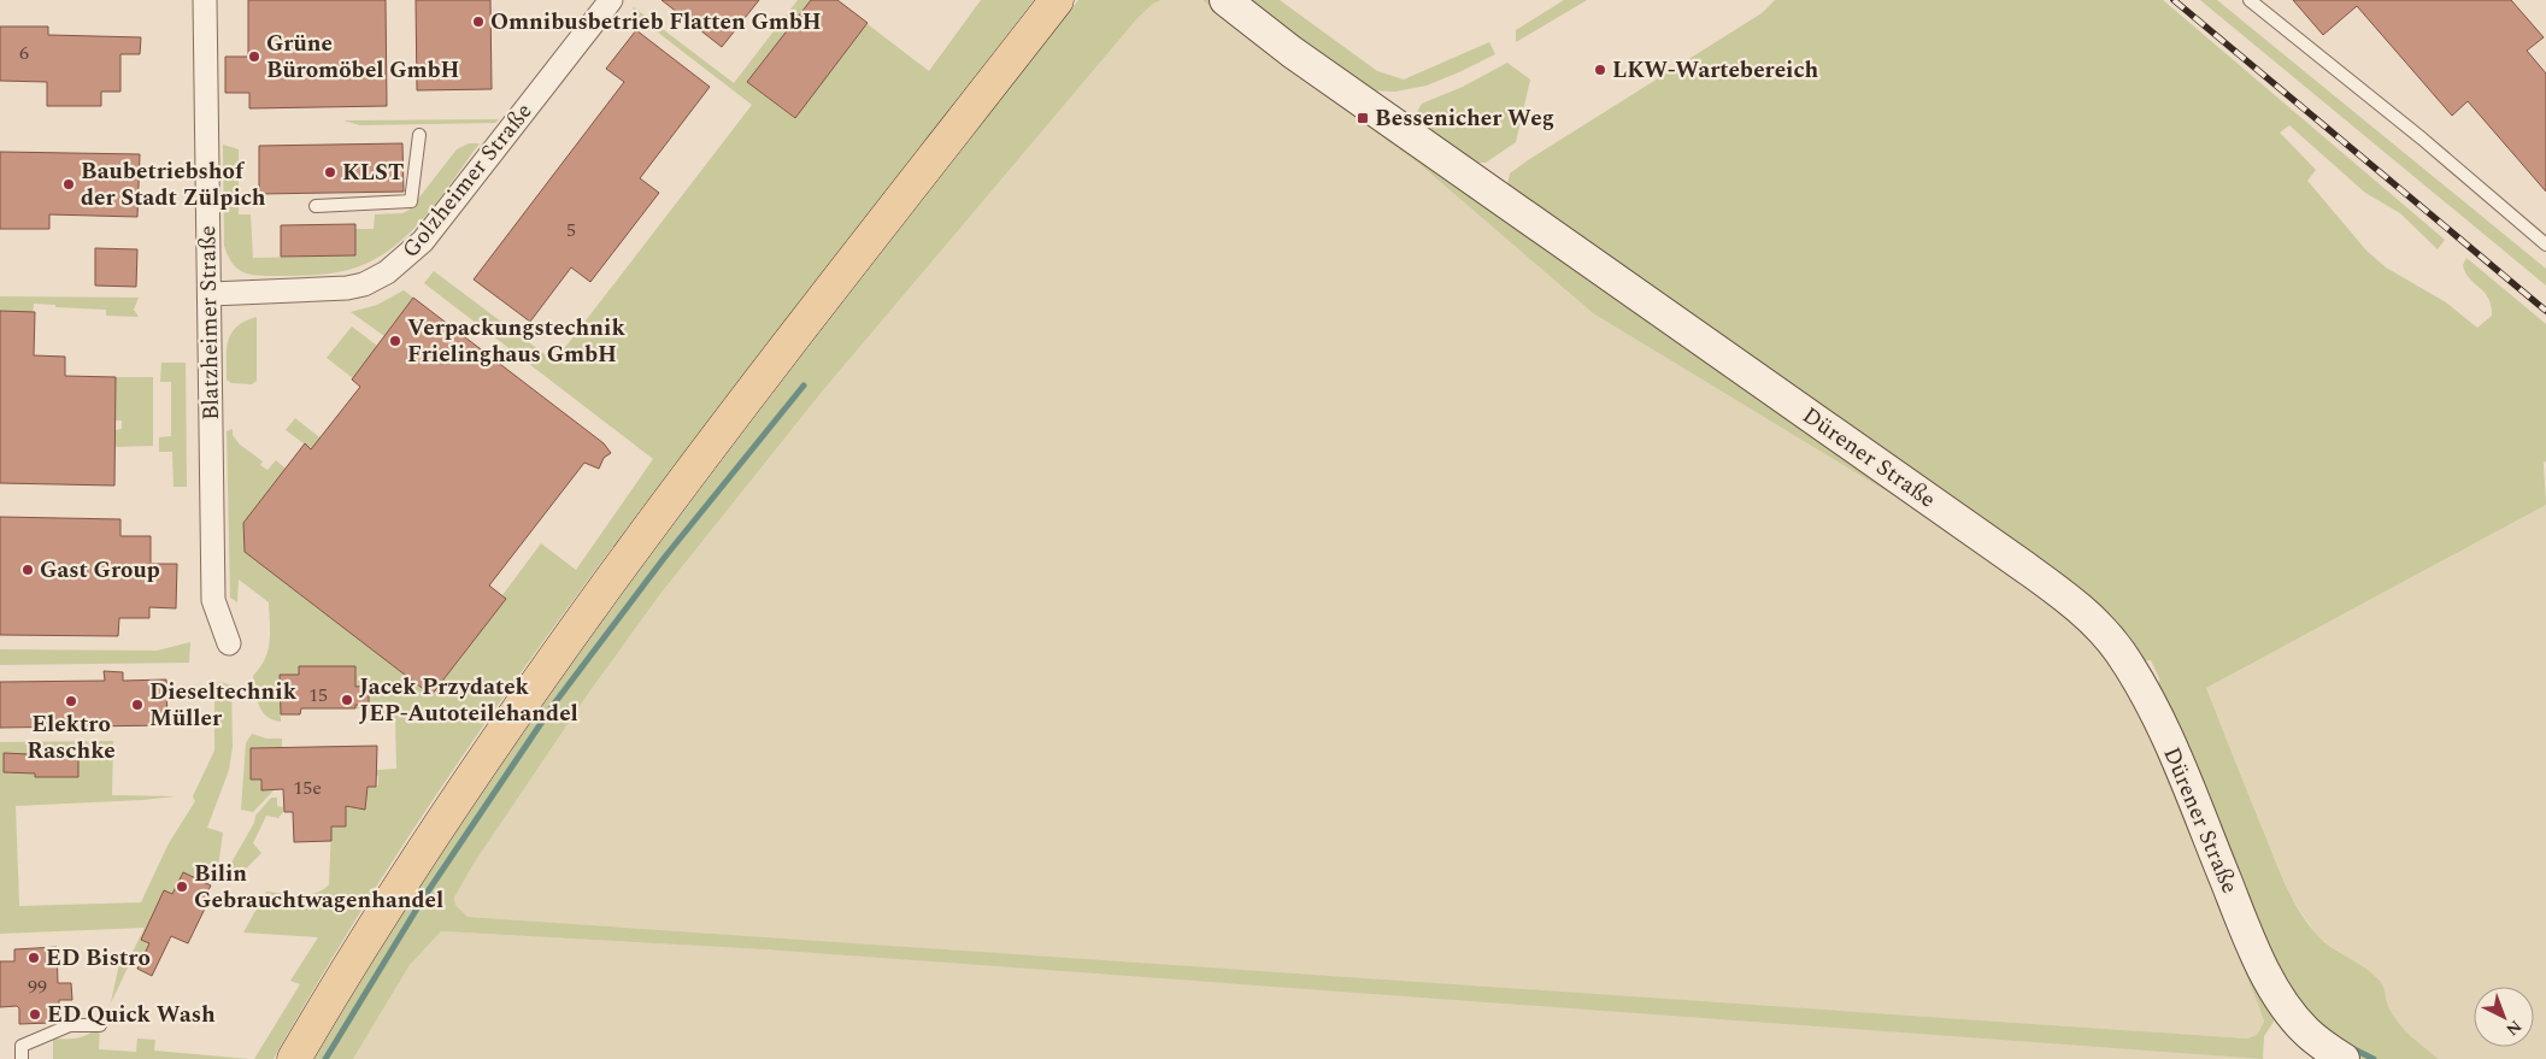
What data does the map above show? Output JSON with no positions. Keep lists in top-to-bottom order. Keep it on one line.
{"streets":{"street":["Golzheimer Straße","Blatzheimer Straße","Dürener Straße"]},"crossings":[["Golzheimer Straße","Blatzheimer Straße"]],"places":{"other":["Omnibusbetrieb Flatten GmbH","Grüne Büromöbel GmbH","LKW-Wartebereich","KLST","Baubetriebshof der Stadt Zülpich","Verpackungstechnik Frielinghaus GmbH","Gast Group","Jacek Przydatek JEP-Autoteilehandel","Elektro Raschke","Dieseltechnik Müller","Bilin Gebrauchtwagenhandel","ED Bistro","ED Quick Wash"],"transit":["Bessenicher Weg"]},"house_numbers":["6","5","15","15e","99"],"north":"bottom right"}
